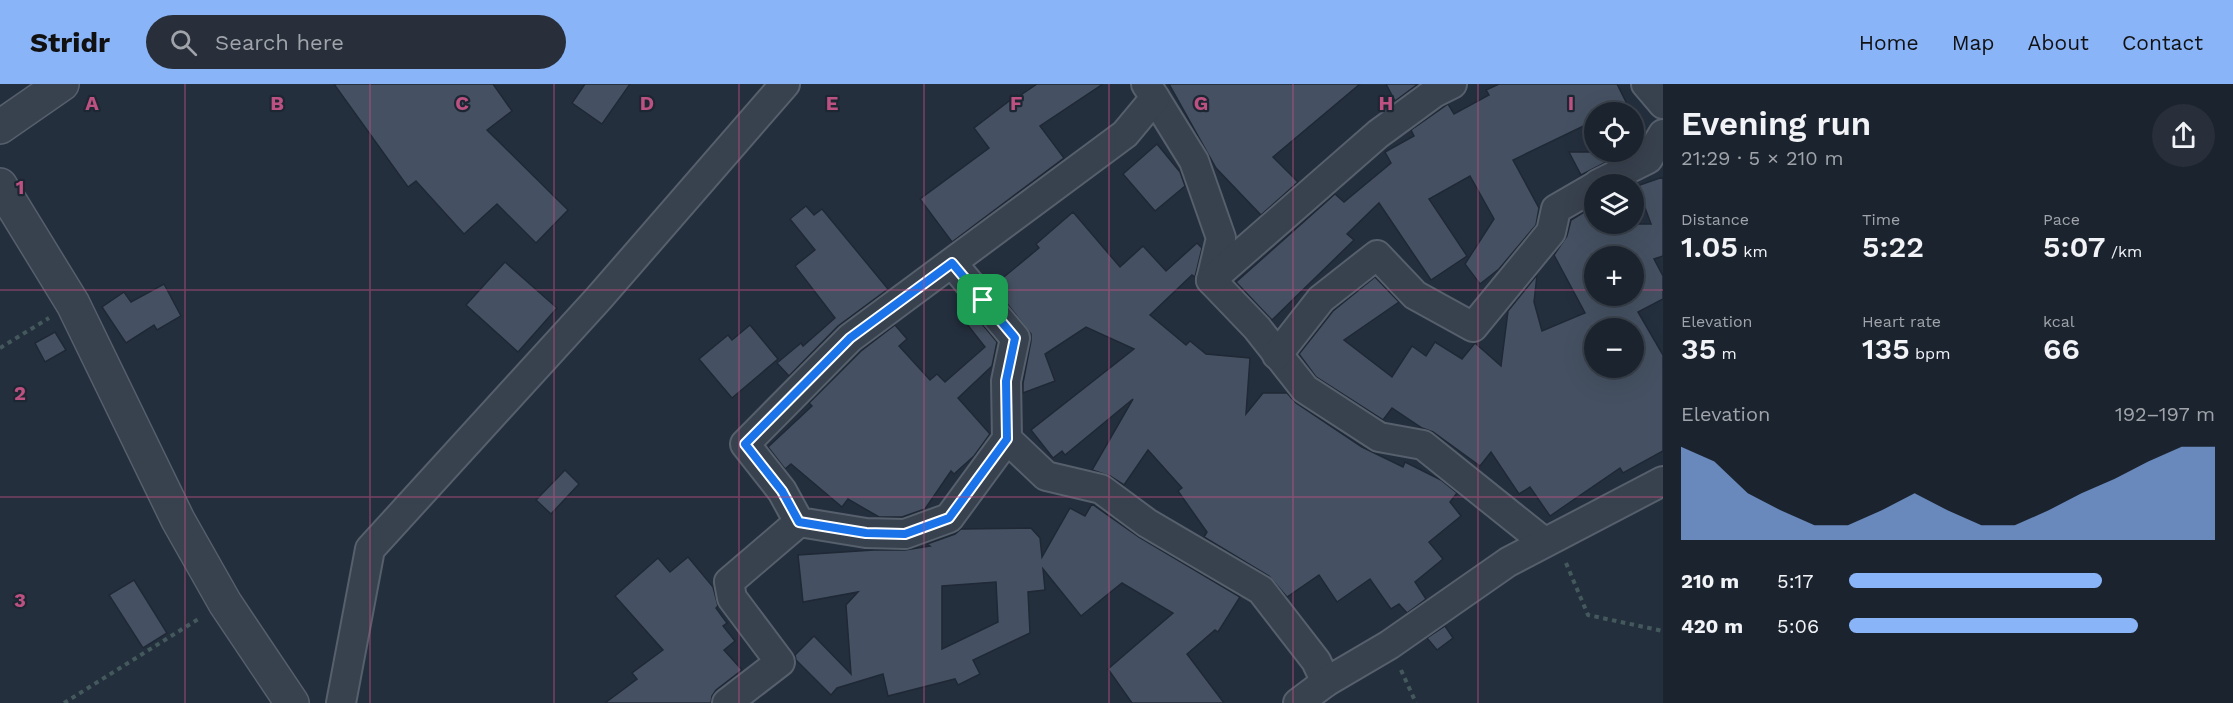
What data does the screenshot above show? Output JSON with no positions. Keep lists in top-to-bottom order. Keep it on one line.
{"page":{"header":"Stridr","search":"Search here","nav":["Home","Map","About","Contact"],"heading":["Evening run","21:29 · 5 × 210 m"],"map_buttons":["+","−"],"stats":[["Distance","1.05 km"],["Time","5:22"],["Pace","5:07 /km"],["Elevation","35 m"],["Heart rate","135 bpm"],["kcal","66"]],"chart":["Elevation","192–197 m"],"list":[{"name":"210 m","note":"5:17"},{"name":"420 m","note":"5:06"}]},"grid":{"columns":["A","B","C","D","E","F","G","H","I"],"rows":["1","2","3"]}}
